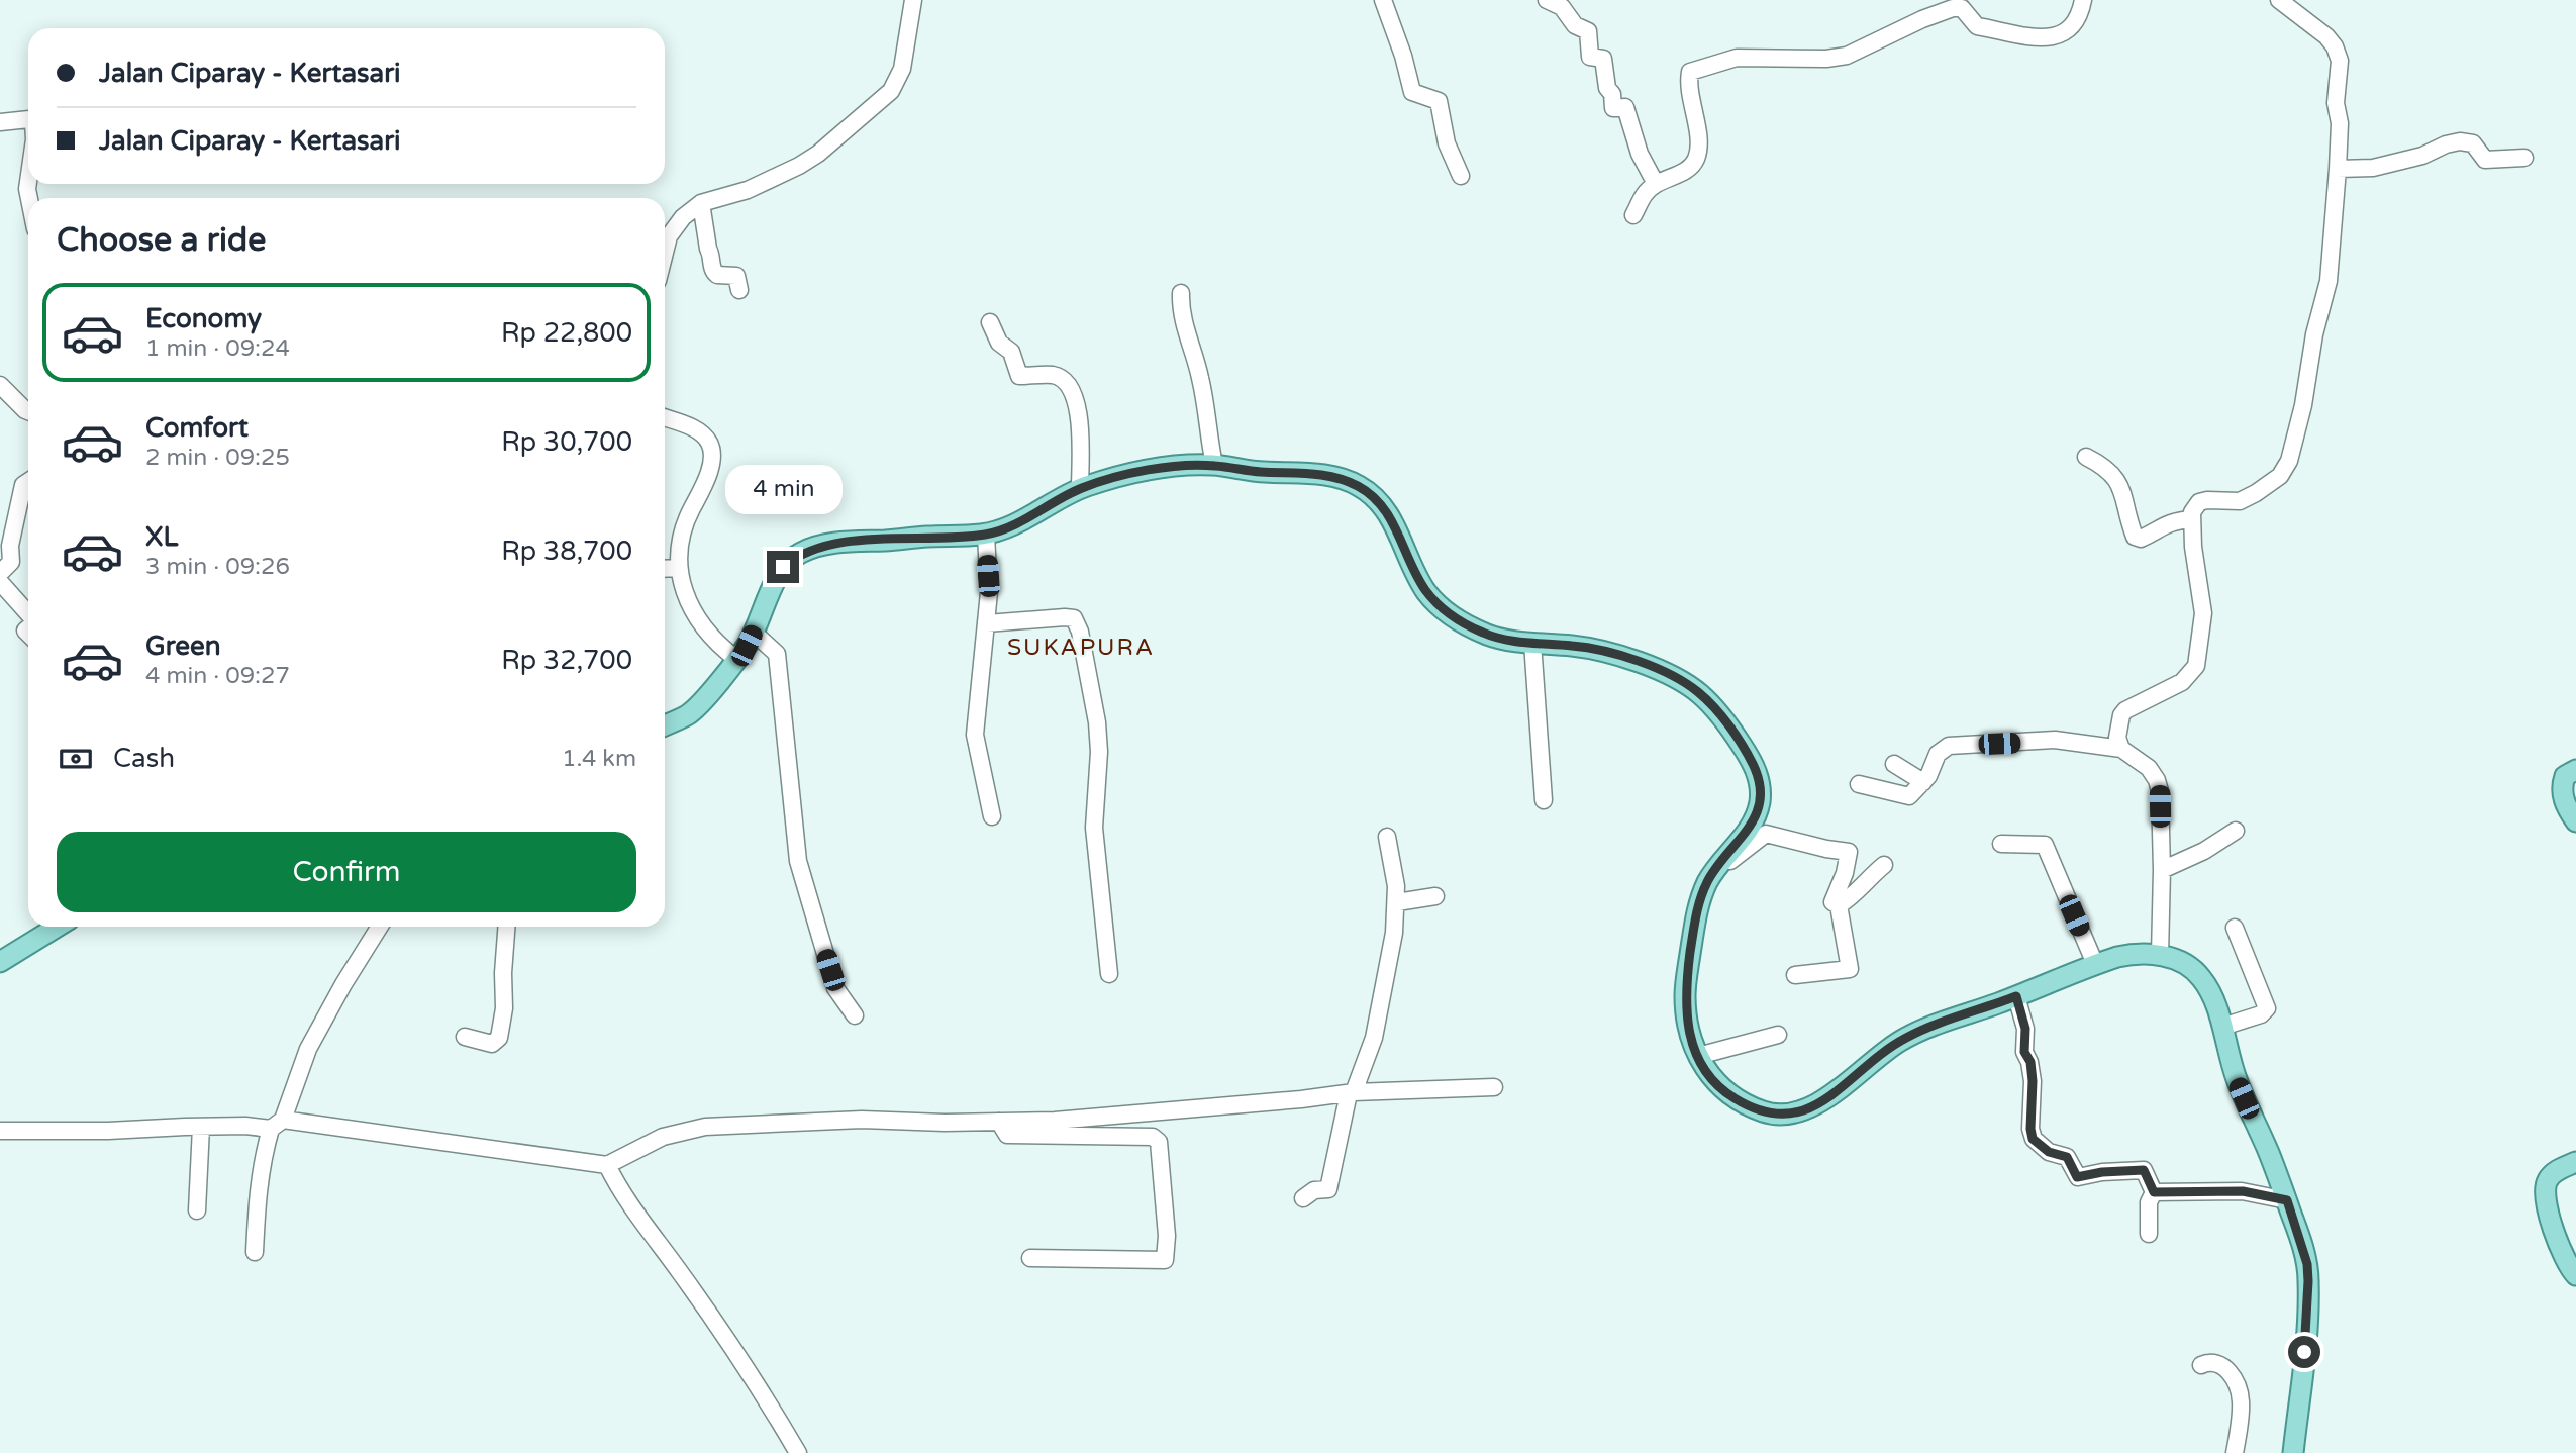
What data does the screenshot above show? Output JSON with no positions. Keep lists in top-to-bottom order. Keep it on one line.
{"districts":["SUKAPURA"],"page":{"banner":["Jalan Ciparay - Kertasari","Jalan Ciparay - Kertasari"],"heading":"Choose a ride","list":[{"name":"Economy","note":"1 min · 09:24","value":"Rp 22,800"},{"name":"Comfort","note":"2 min · 09:25","value":"Rp 30,700"},{"name":"XL","note":"3 min · 09:26","value":"Rp 38,700"},{"name":"Green","note":"4 min · 09:27","value":"Rp 32,700"}],"bubble":"4 min","pay":["Cash","1.4 km"],"buttons":"Confirm"}}
